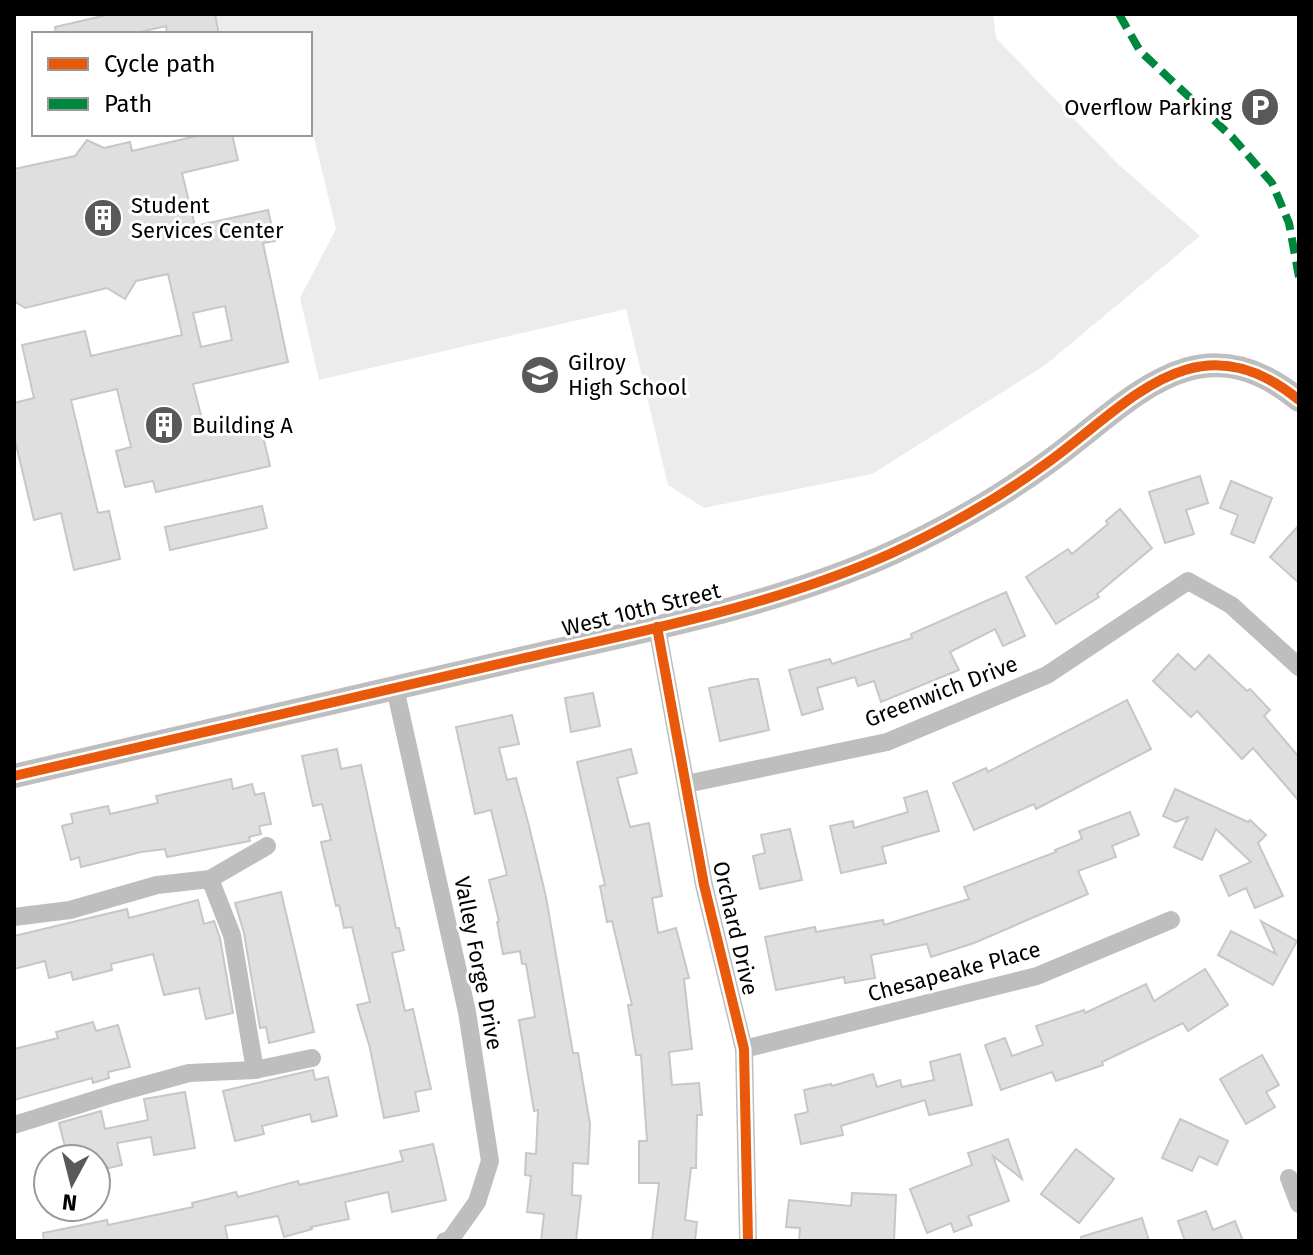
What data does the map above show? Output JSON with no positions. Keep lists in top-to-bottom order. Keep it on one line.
{"streets":{"street":["West 10th Street","Greenwich Drive","Orchard Drive","Valley Forge Drive","Chesapeake Place"]},"crossings":[["West 10th Street","Orchard Drive"],["West 10th Street","Valley Forge Drive"],["Greenwich Drive","Orchard Drive"],["Orchard Drive","Chesapeake Place"]],"places":{"parking":["Overflow Parking"],"building":["Student Services Center","Building A"],"school or university":["Gilroy High School"]},"legend":["Cycle path","Path"],"north":"bottom"}
